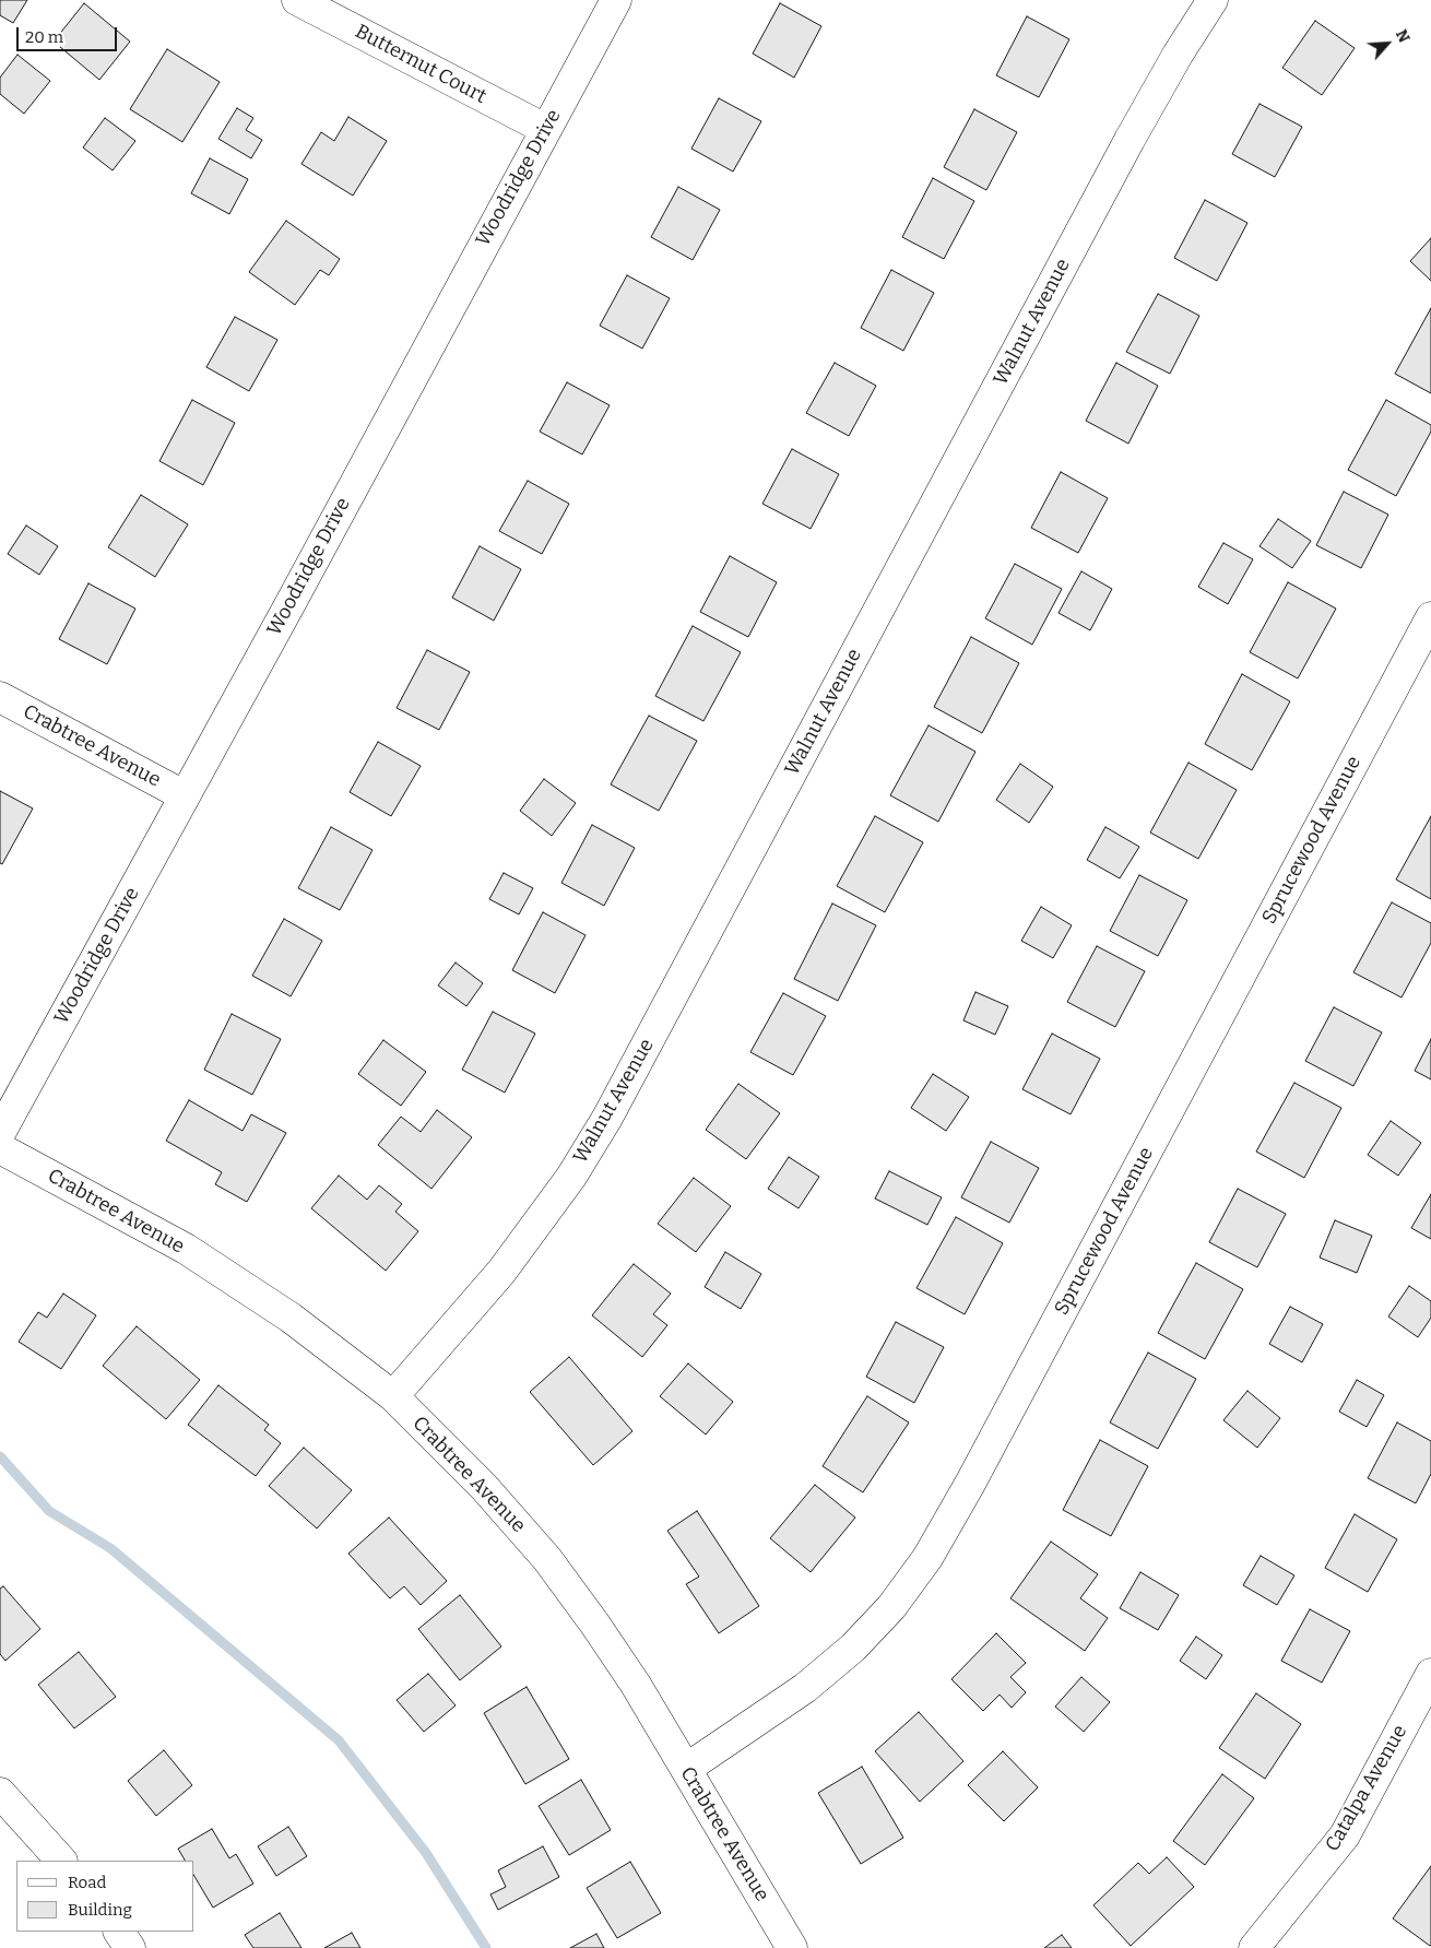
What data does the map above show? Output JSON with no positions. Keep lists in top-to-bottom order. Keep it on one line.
{"streets":{"street":["Butternut Court","Woodridge Drive","Walnut Avenue","Crabtree Avenue","Sprucewood Avenue","Catalpa Avenue"]},"crossings":[["Butternut Court","Woodridge Drive"],["Woodridge Drive","Crabtree Avenue"],["Walnut Avenue","Crabtree Avenue"],["Crabtree Avenue","Sprucewood Avenue"]],"legend":["Road","Building"],"scale_bar":"20 m","north":"top right"}
